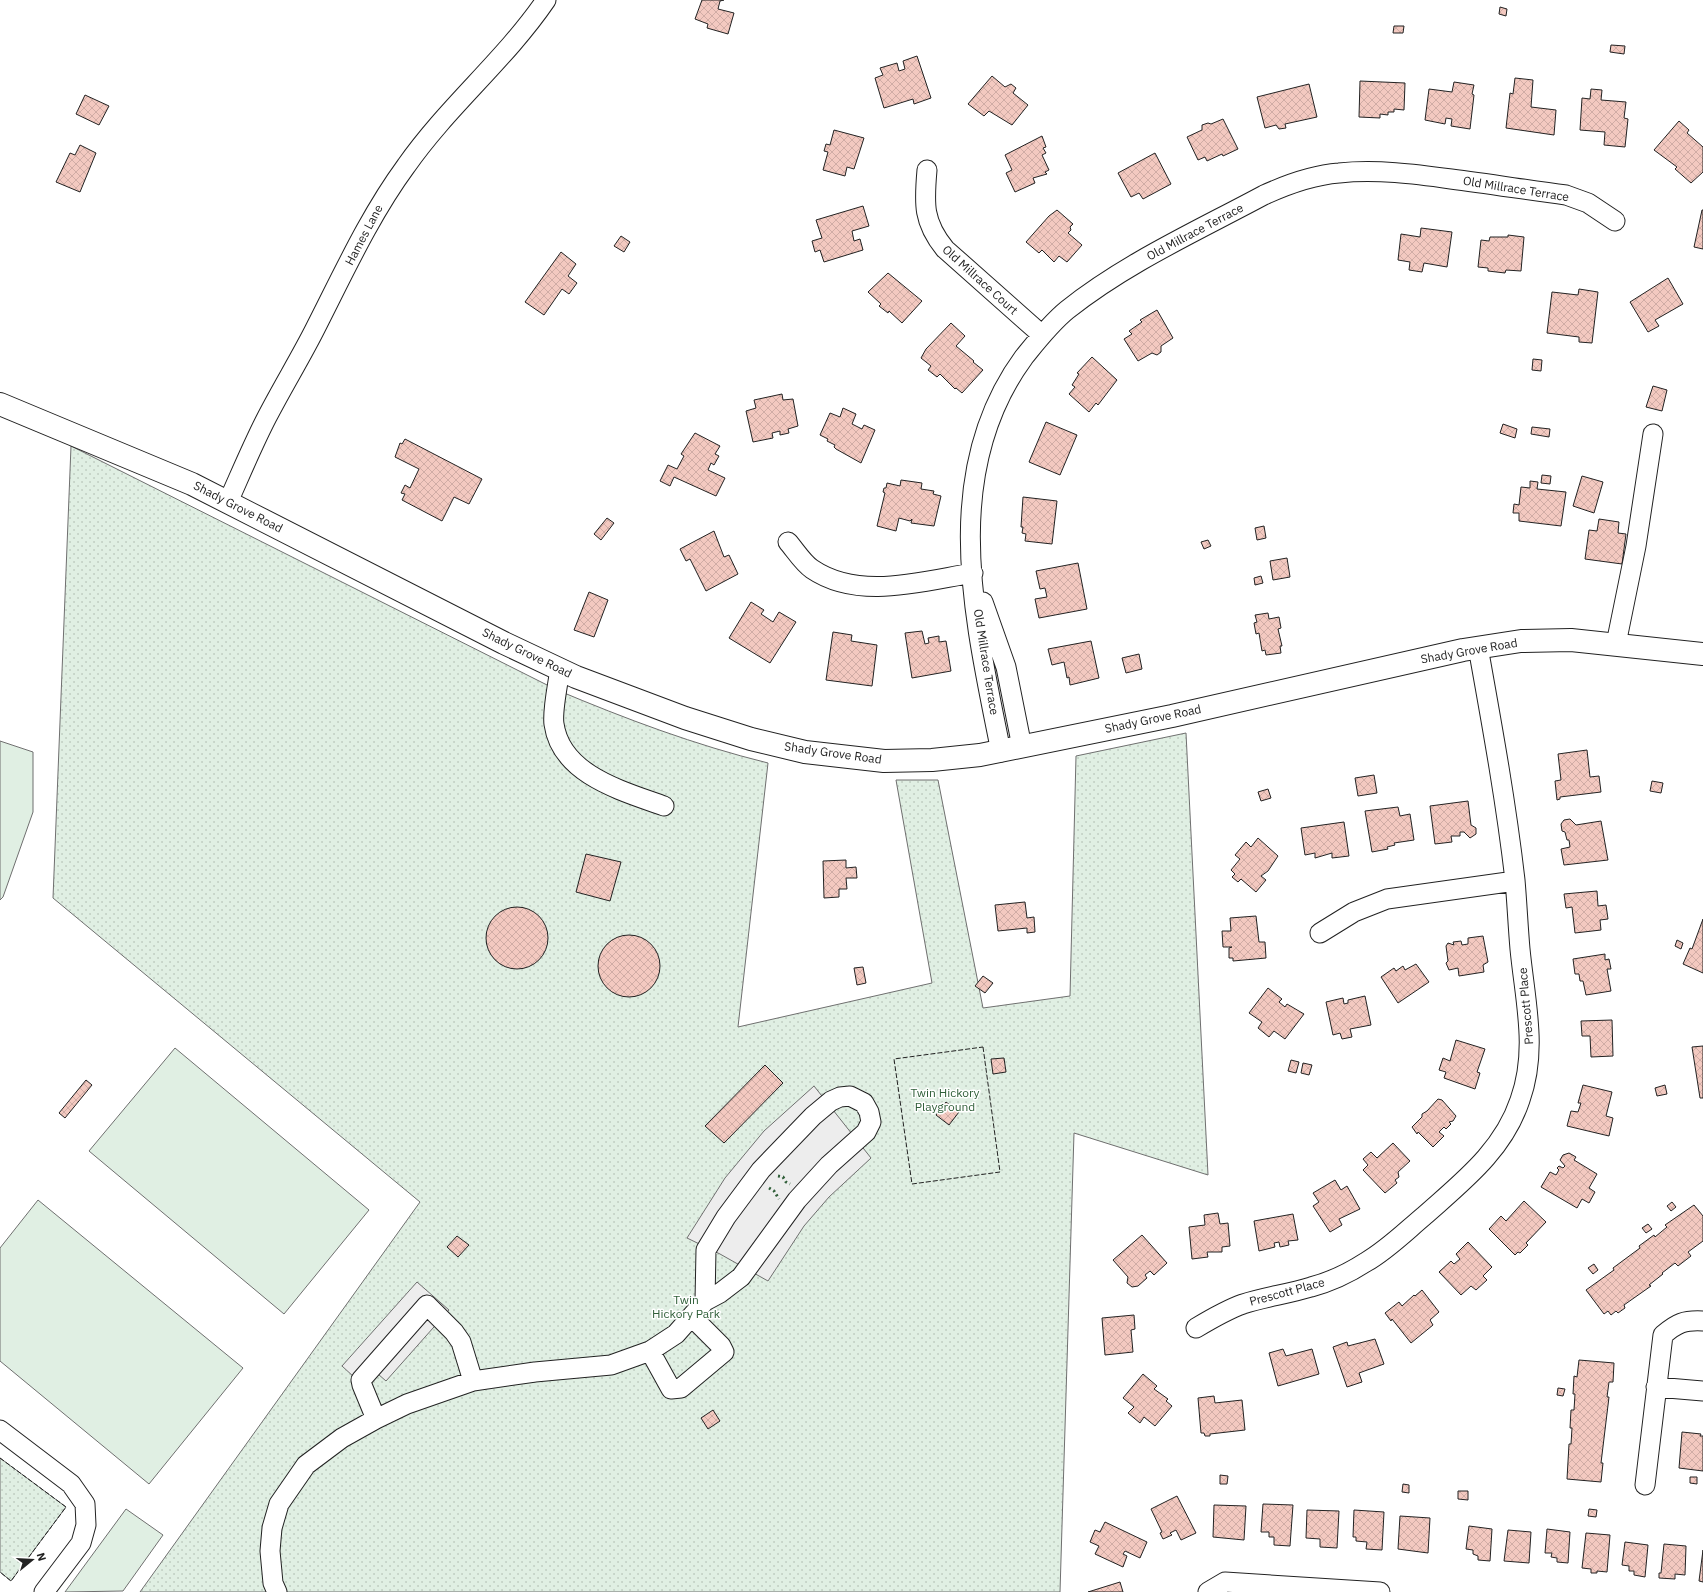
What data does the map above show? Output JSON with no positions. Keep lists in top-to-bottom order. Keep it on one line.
{"streets":{"main road":["Shady Grove Road"],"street":["Old Millrace Terrace","Hames Lane","Old Millrace Court","Prescott Place"]},"crossings":[["Old Millrace Terrace","Old Millrace Court"],["Old Millrace Terrace","Shady Grove Road"],["Hames Lane","Shady Grove Road"],["Shady Grove Road","Prescott Place"]],"parks":["Twin Hickory Playground","Twin Hickory Park"],"north":"right"}
